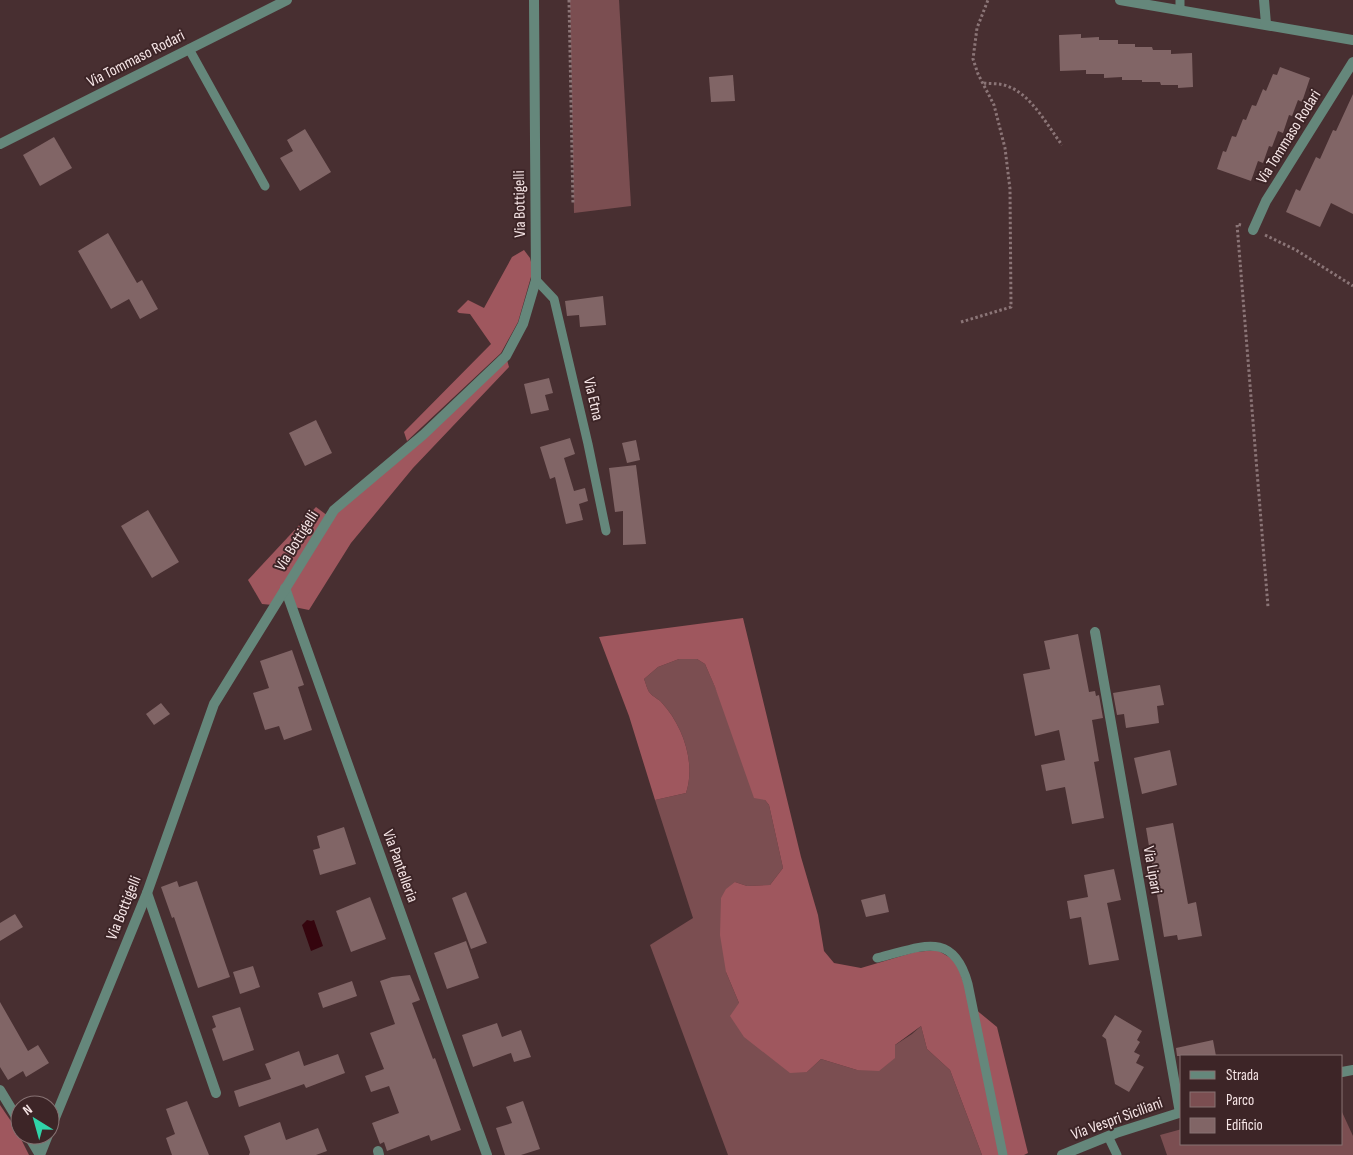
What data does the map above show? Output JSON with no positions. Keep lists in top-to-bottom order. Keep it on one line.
{"streets":{"street":["Via Tommaso Rodari","Via Bottigelli","Via Pantelleria","Via Lipari","Via Vespri Siciliani"],"lane":["Via Etna"]},"crossings":[["Via Bottigelli","Via Etna"],["Via Bottigelli","Via Pantelleria"]],"legend":["Strada","Parco","Edificio"],"north":"top left"}
